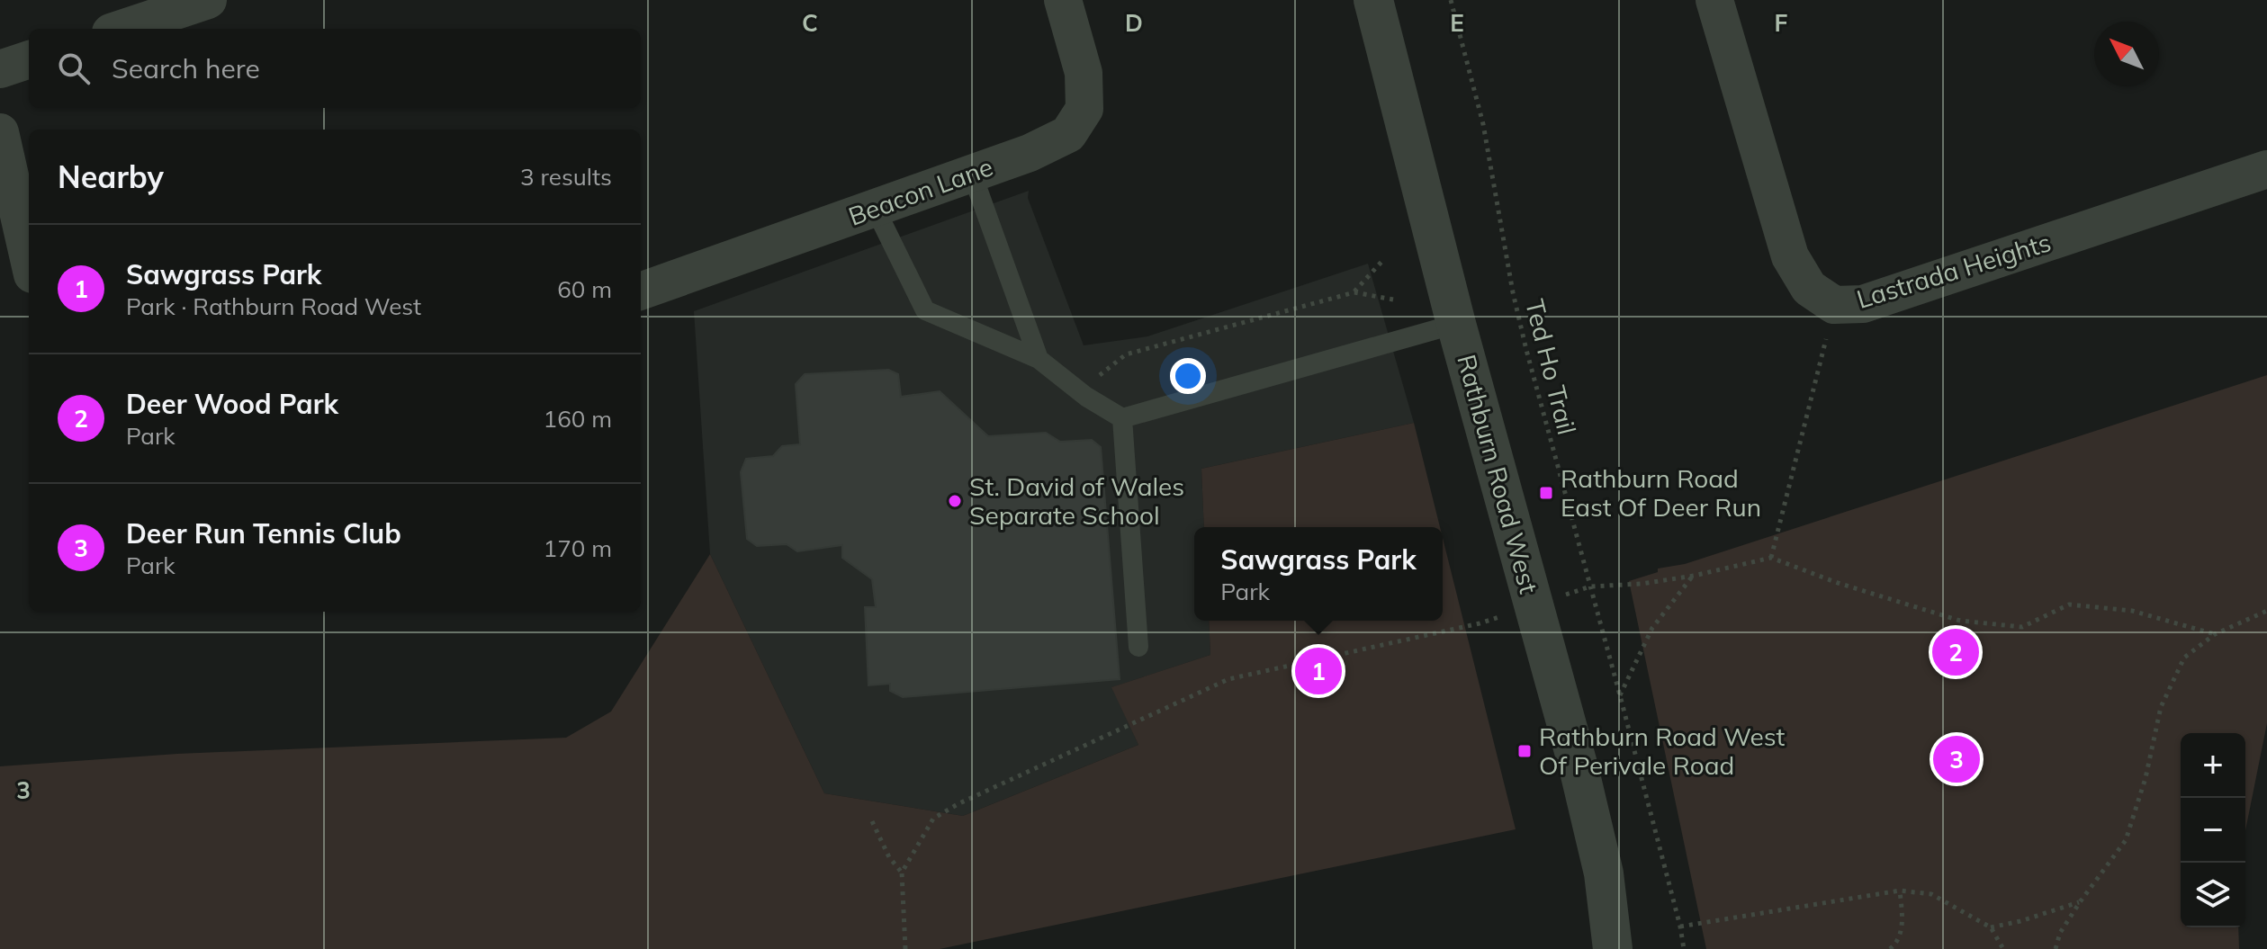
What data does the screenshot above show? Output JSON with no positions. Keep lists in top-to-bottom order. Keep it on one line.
{"streets":{"street":["Beacon Lane","Lastrada Heights","Rathburn Road West"],"path":["Ted Ho Trail"]},"places":{"transit":["Rathburn Road East Of Deer Run","Rathburn Road West Of Perivale Road"],"other":["St. David of Wales Separate School"]},"north":"top left","page":{"search":"Search here","heading":["Nearby","3 results"],"list":[{"mark":"1","name":"Sawgrass Park","note":"Park · Rathburn Road West","value":"60 m"},{"mark":"2","name":"Deer Wood Park","note":"Park","value":"160 m"},{"mark":"3","name":"Deer Run Tennis Club","note":"Park","value":"170 m"}],"popup":["Sawgrass Park","Park"],"pins":["2","1","3"],"map_buttons":["+","−"]},"grid":{"columns":["C","D","E","F"],"rows":["3"]}}
